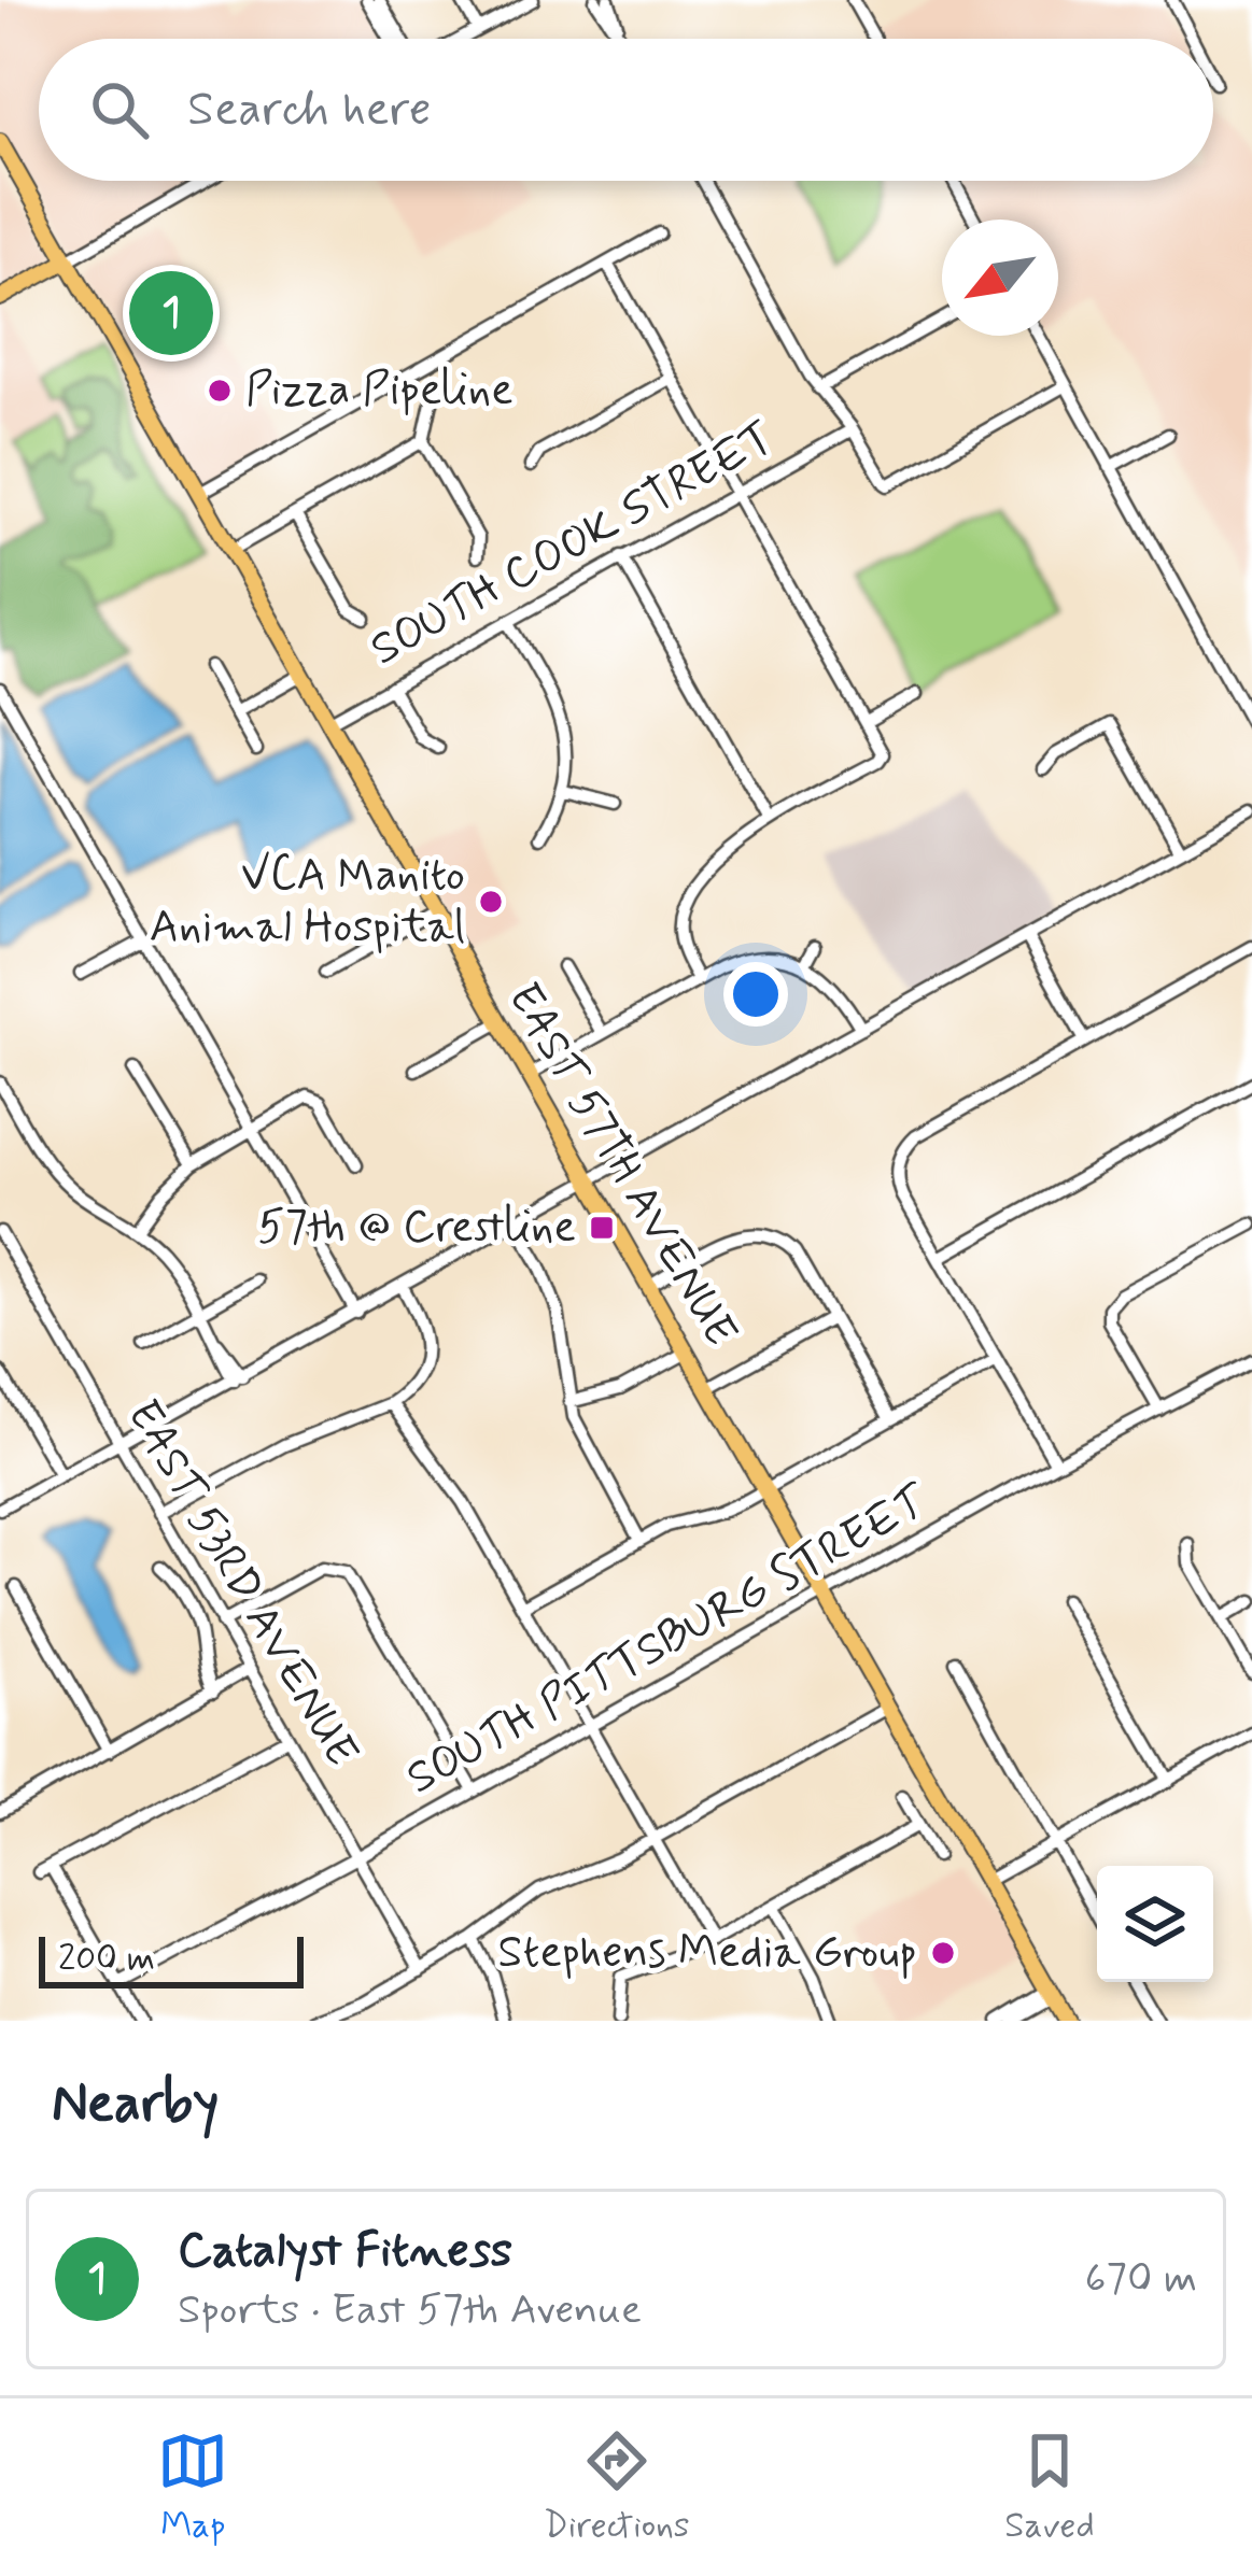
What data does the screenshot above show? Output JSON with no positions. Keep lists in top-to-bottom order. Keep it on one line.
{"streets":{"main road":["EAST 57TH AVENUE"],"street":["SOUTH COOK STREET","EAST 53RD AVENUE","SOUTH PITTSBURG STREET"]},"crossings":[["SOUTH COOK STREET","EAST 57TH AVENUE"],["EAST 57TH AVENUE","SOUTH PITTSBURG STREET"],["EAST 53RD AVENUE","SOUTH PITTSBURG STREET"]],"places":{"other":["Pizza Pipeline","VCA Manito Animal Hospital","Stephens Media Group"],"transit":["57th @ Crestline"]},"scale_bar":"200 m","north":"bottom left","page":{"search":"Search here","pins":"1","scale":"200 m","heading":"Nearby","list":[{"mark":"1","name":"Catalyst Fitness","note":"Sports · East 57th Avenue","value":"670 m"}],"nav":["Map","Directions","Saved"]}}
